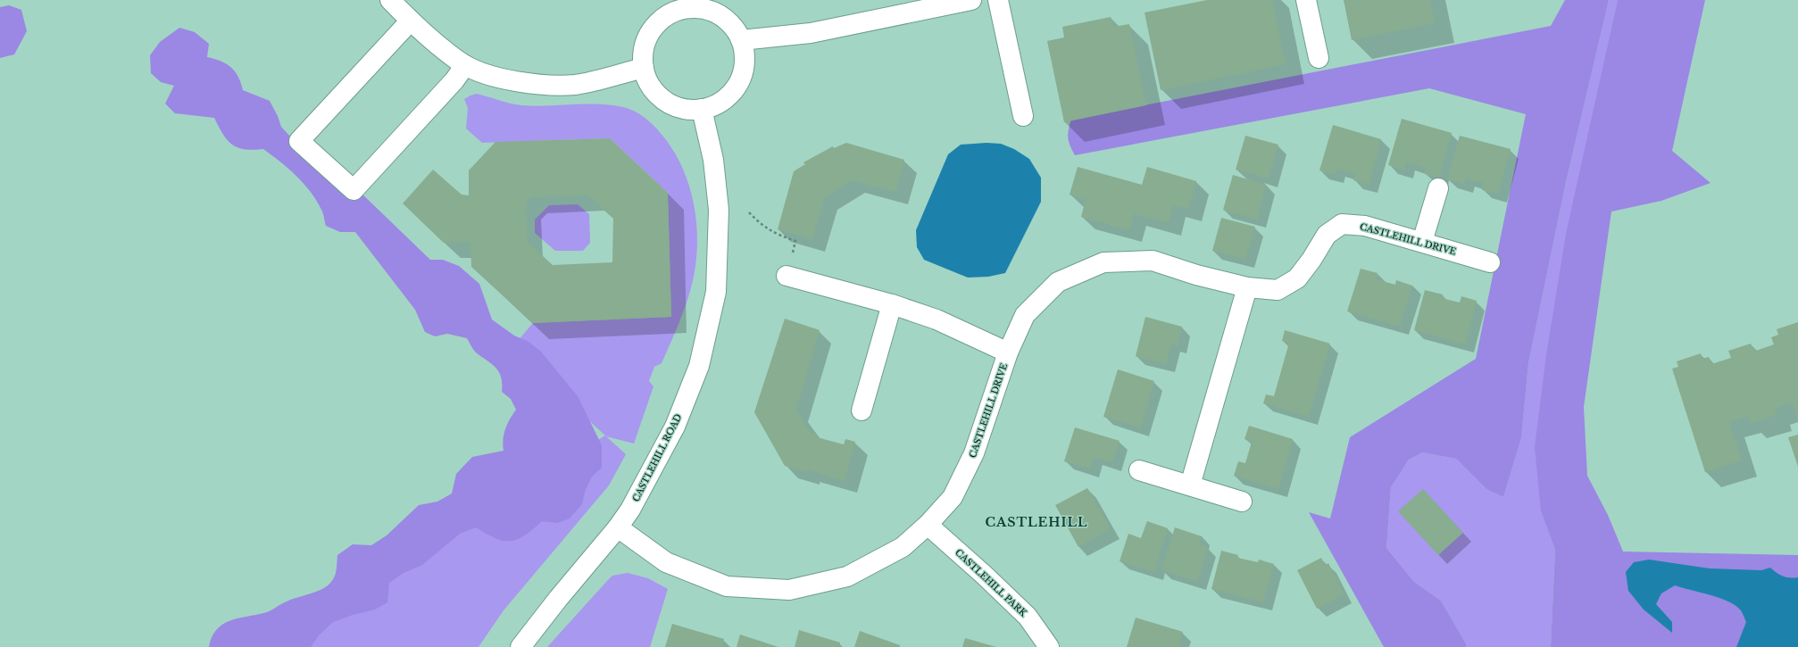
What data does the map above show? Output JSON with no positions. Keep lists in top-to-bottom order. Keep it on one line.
{"streets":{"street":["CASTLEHILL DRIVE","CASTLEHILL ROAD","CASTLEHILL PARK"]},"crossings":[["CASTLEHILL DRIVE","CASTLEHILL ROAD"],["CASTLEHILL DRIVE","CASTLEHILL PARK"]],"districts":["CASTLEHILL"]}
